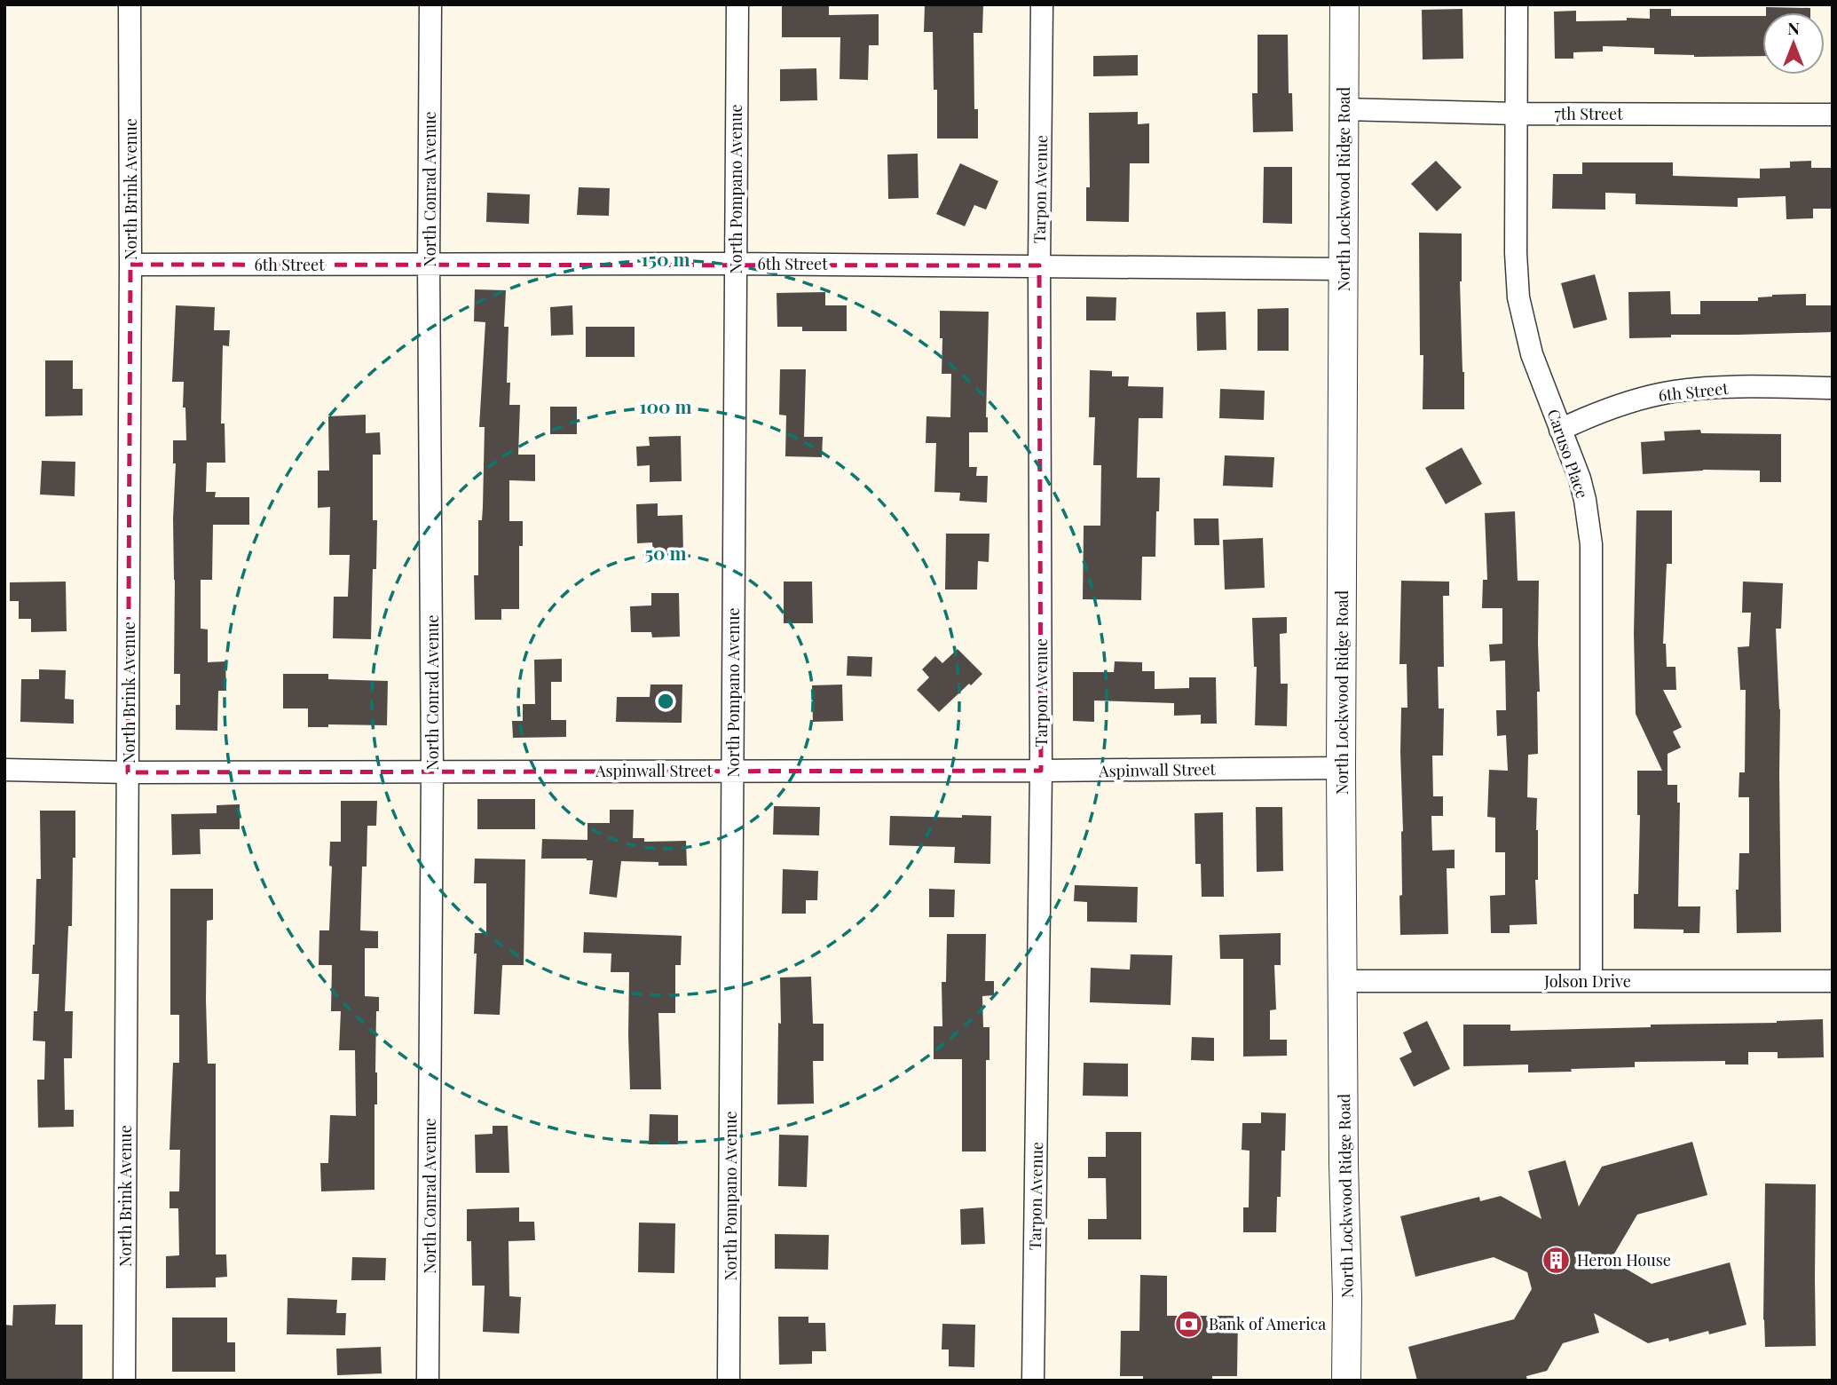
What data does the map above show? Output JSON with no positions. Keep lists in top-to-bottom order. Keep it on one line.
{"streets":{"street":["7th Street","North Brink Avenue","North Conrad Avenue","North Pompano Avenue","Tarpon Avenue","North Lockwood Ridge Road","6th Street","Caruso Place","Aspinwall Street","Jolson Drive"]},"crossings":[["7th Street","North Lockwood Ridge Road"],["7th Street","Caruso Place"],["North Brink Avenue","6th Street"],["North Brink Avenue","Aspinwall Street"],["North Conrad Avenue","6th Street"],["North Conrad Avenue","Aspinwall Street"],["North Pompano Avenue","6th Street"],["North Pompano Avenue","Aspinwall Street"],["Tarpon Avenue","6th Street"],["Tarpon Avenue","Aspinwall Street"],["North Lockwood Ridge Road","6th Street"],["North Lockwood Ridge Road","Aspinwall Street"],["North Lockwood Ridge Road","Jolson Drive"],["6th Street","Caruso Place"],["Caruso Place","Jolson Drive"]],"places":{"building":["Heron House"],"bank":["Bank of America"]},"north":"top","rings":["150 m","100 m","50 m"]}
